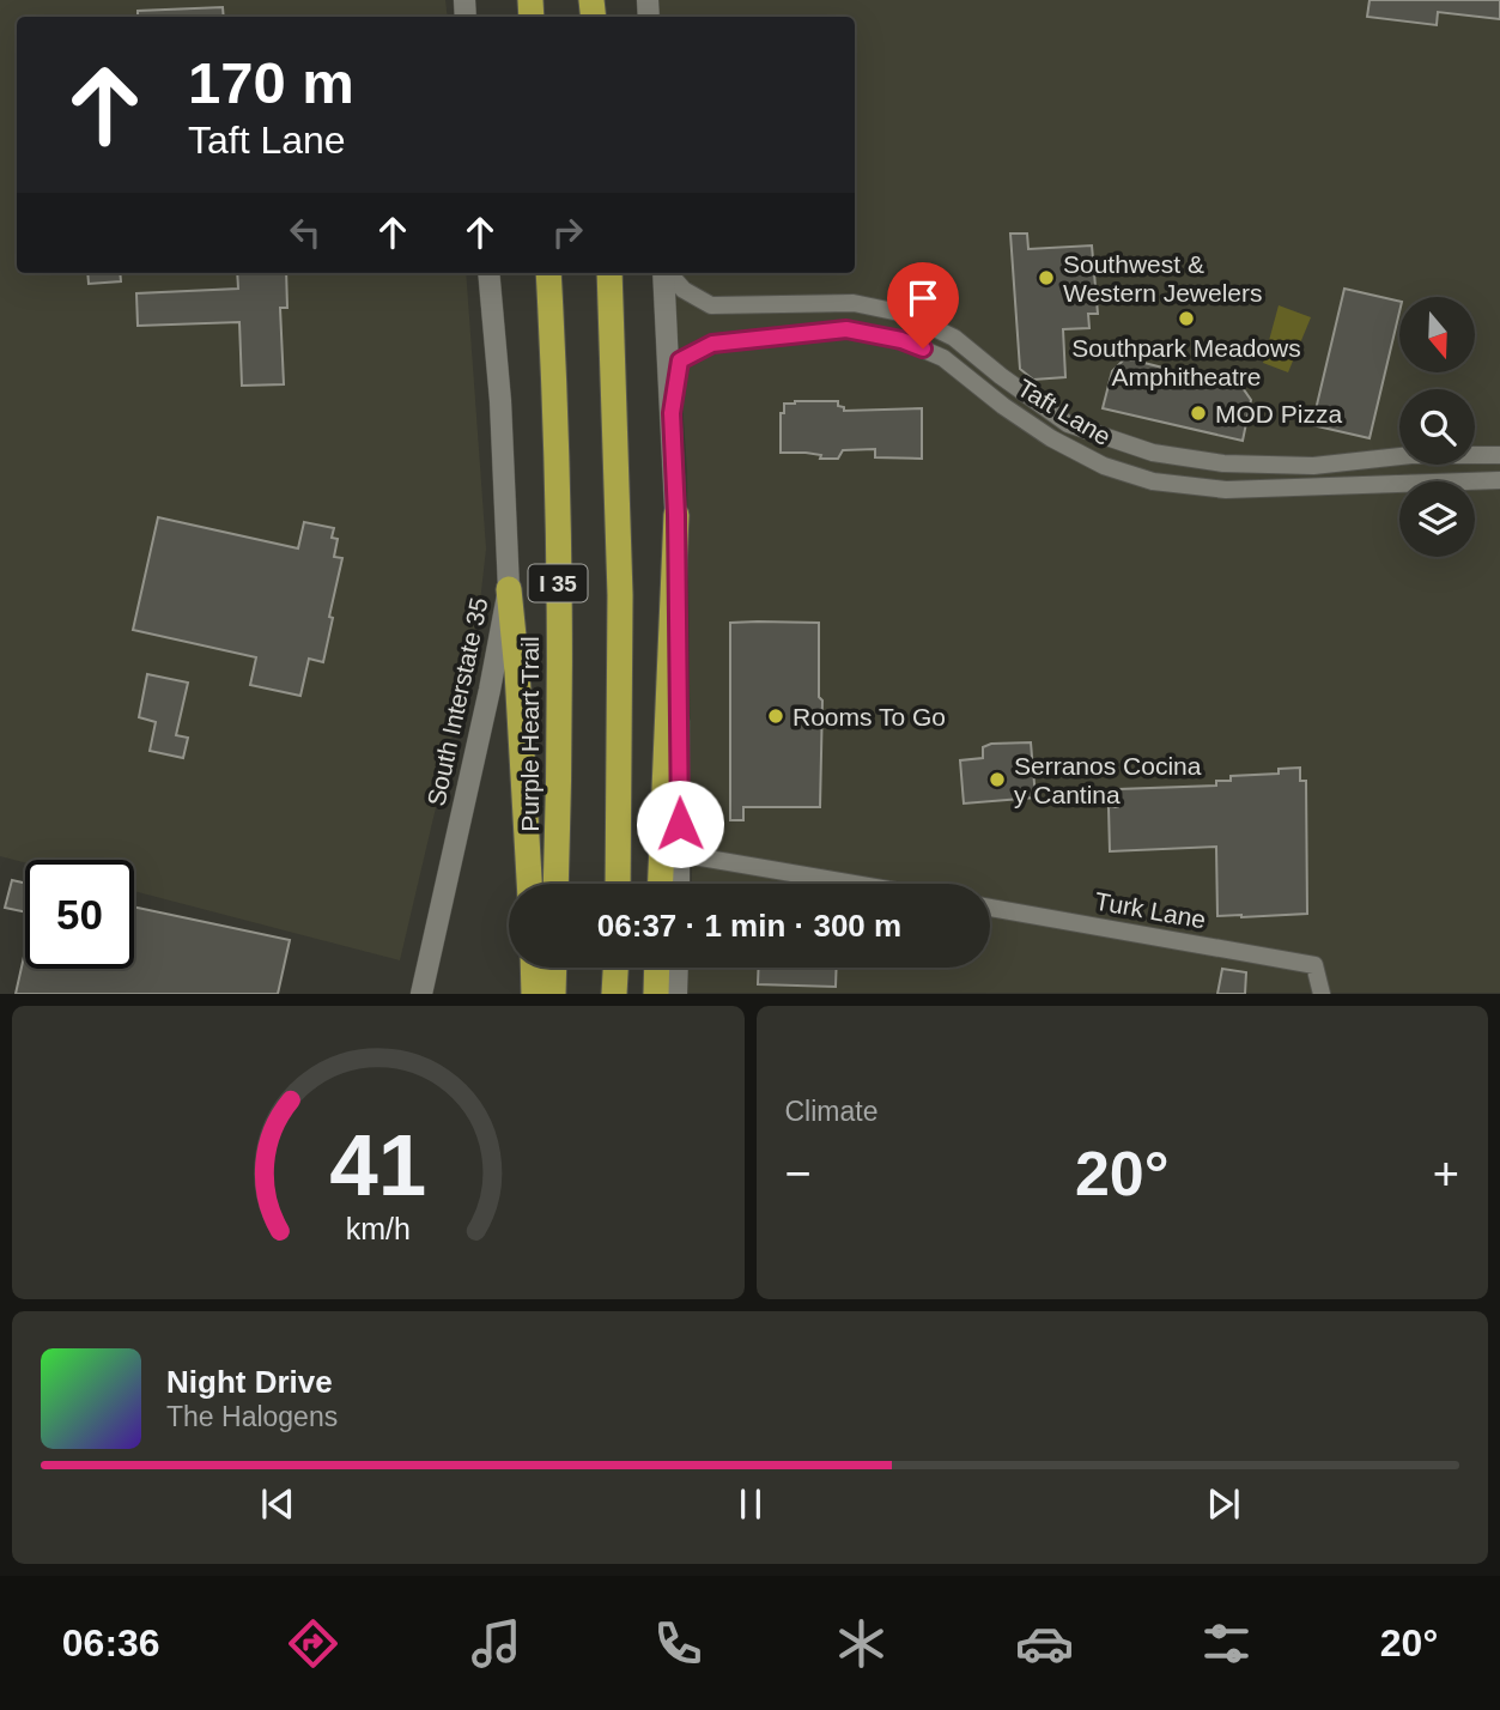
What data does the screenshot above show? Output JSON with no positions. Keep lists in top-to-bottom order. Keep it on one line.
{"streets":{"highway":["I 35","Purple Heart Trail"],"main road":["South Interstate 35"],"street":["Taft Lane","Turk Lane"]},"places":["Southwest & Western Jewelers","Southpark Meadows Amphitheatre","MOD Pizza","Rooms To Go","Serranos Cocina y Cantina"],"north":"bottom","page":{"turn":["170 m","Taft Lane"],"limit":"50","trip":"06:37 · 1 min · 300 m","tile":"Climate","heat":["−","20°","+"],"song":["Night Drive","The Halogens"],"tabs":["06:36","20°"],"gauge":["41","km/h"]}}
